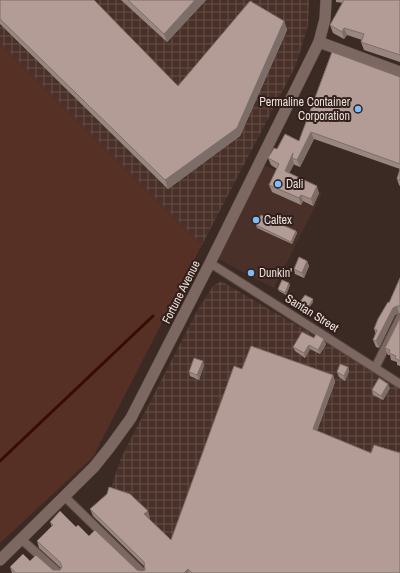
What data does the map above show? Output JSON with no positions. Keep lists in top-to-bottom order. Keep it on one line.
{"streets":{"main road":["Fortune Avenue"],"street":["Santan Street"]},"crossings":[["Fortune Avenue","Santan Street"]],"places":["Permaline Container Corporation","Dali","Caltex","Dunkin'"]}
